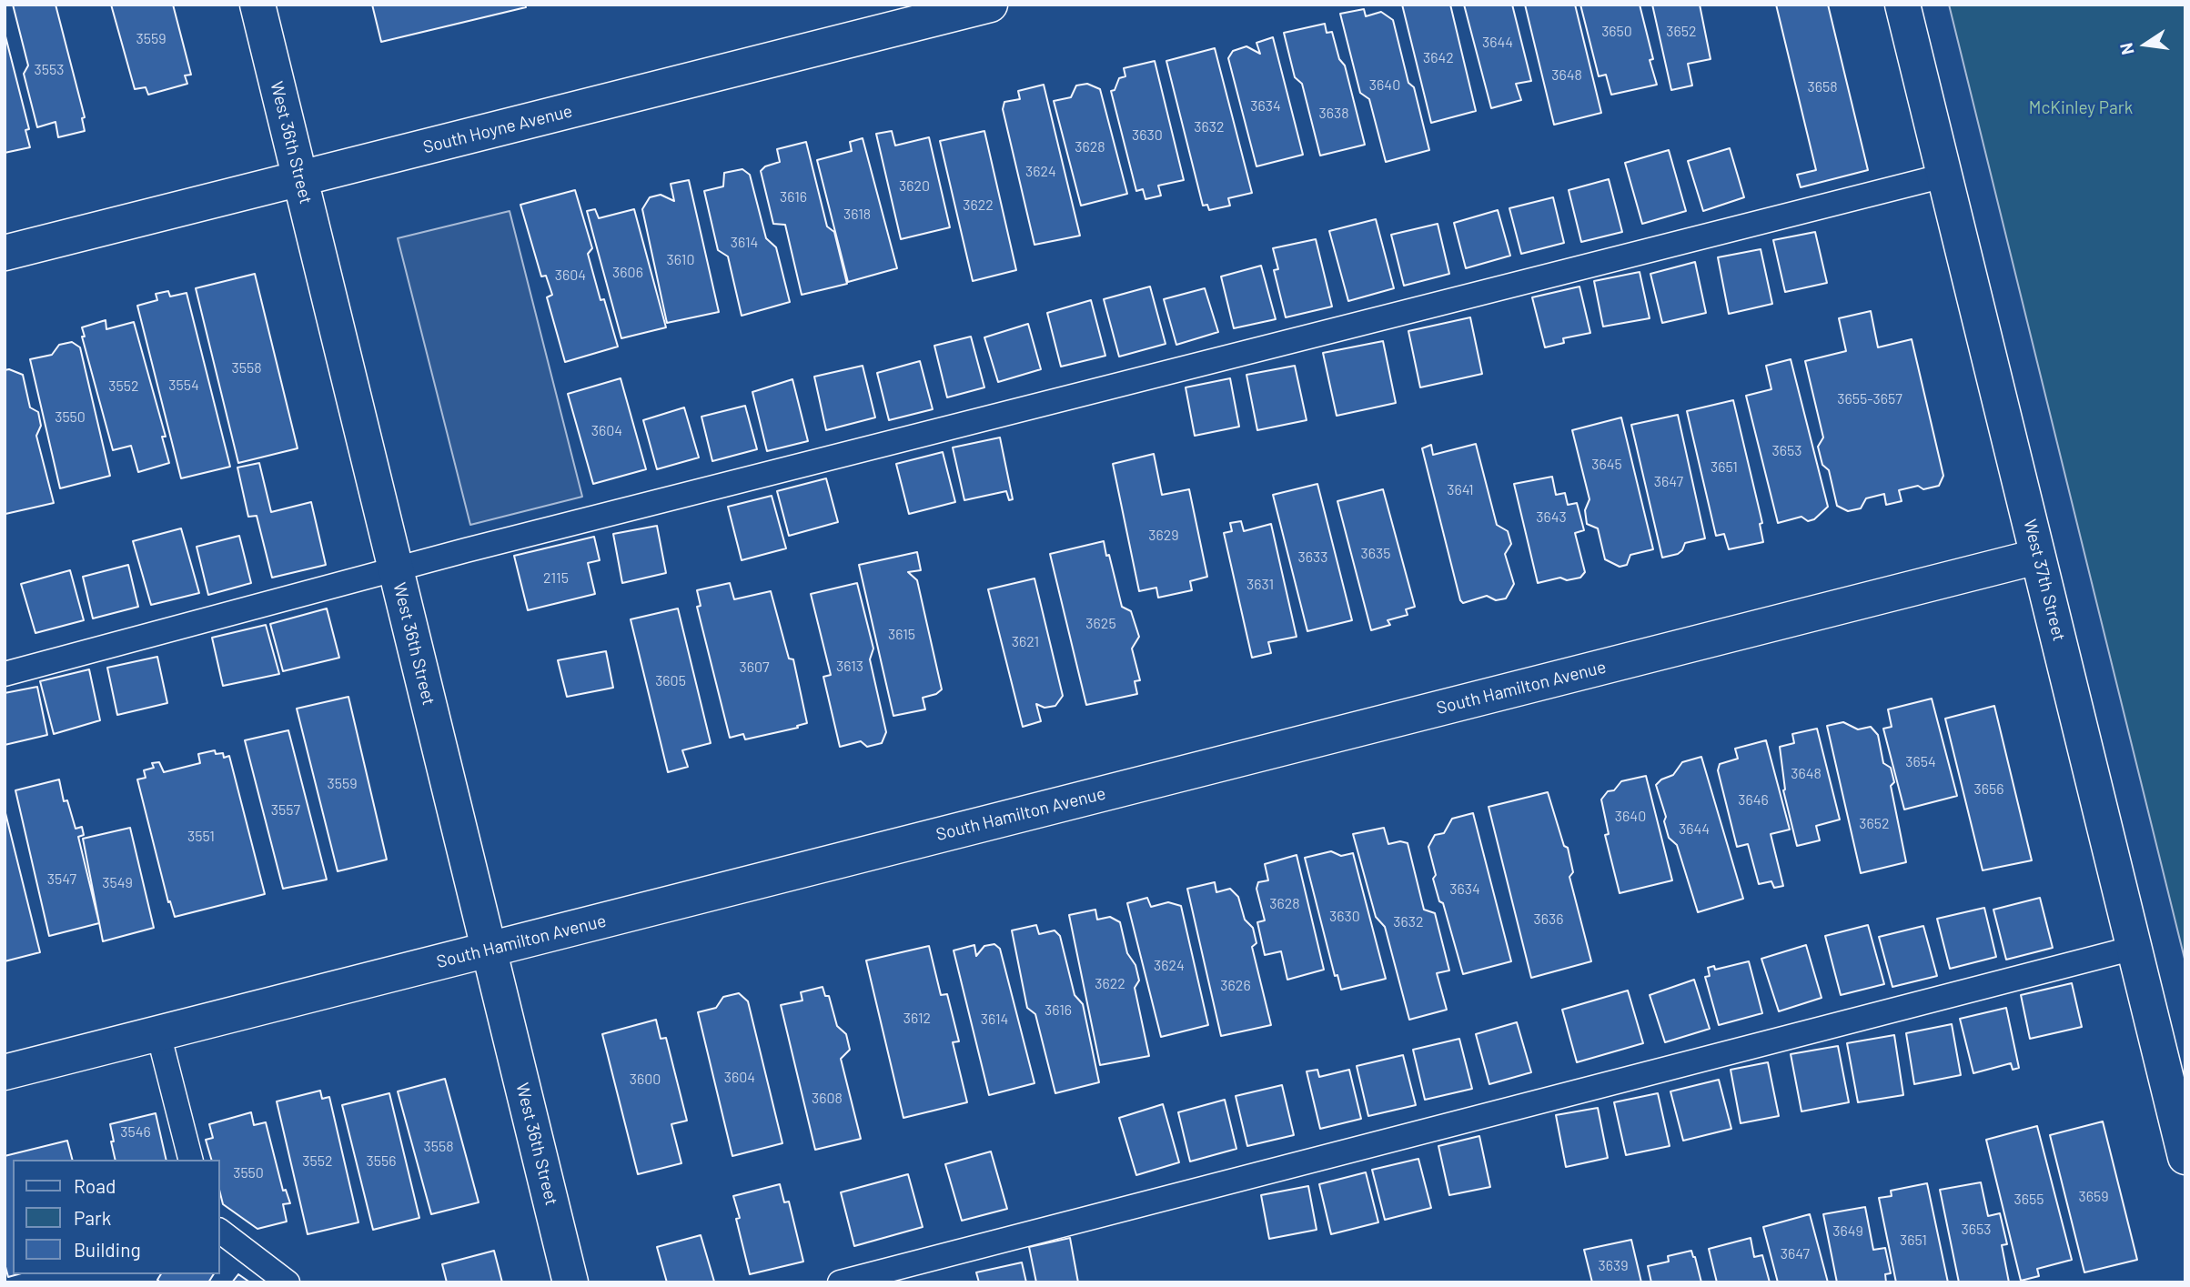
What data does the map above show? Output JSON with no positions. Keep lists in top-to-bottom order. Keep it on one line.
{"streets":{"street":["South Hoyne Avenue","West 36th Street","West 37th Street","South Hamilton Avenue"]},"crossings":[["South Hoyne Avenue","West 36th Street"],["West 36th Street","South Hamilton Avenue"],["West 37th Street","South Hamilton Avenue"]],"parks":["McKinley Park"],"house_numbers":["3650","3652","3559","3644","3642","3553","3648","3640","3658","3634","3638","3632","3630","3628","3624","3620","3616","3622","3618","3614","3610","3606","3604","3558","3554","3552","3655-3657","3550","3604","3653","3645","3651","3647","3641","3643","3629","3635","3633","2115","3631","3625","3615","3621","3613","3607","3605","3654","3648","3559","3656","3646","3557","3640","3652","3644","3551","3547","3549","3634","3628","3630","3636","3632","3624","3622","3626","3616","3612","3614","3604","3600","3608","3546","3558","3552","3556","3550","3659","3655","3653","3649","3651","3647","3639"],"legend":["Road","Park","Building"],"north":"left"}
